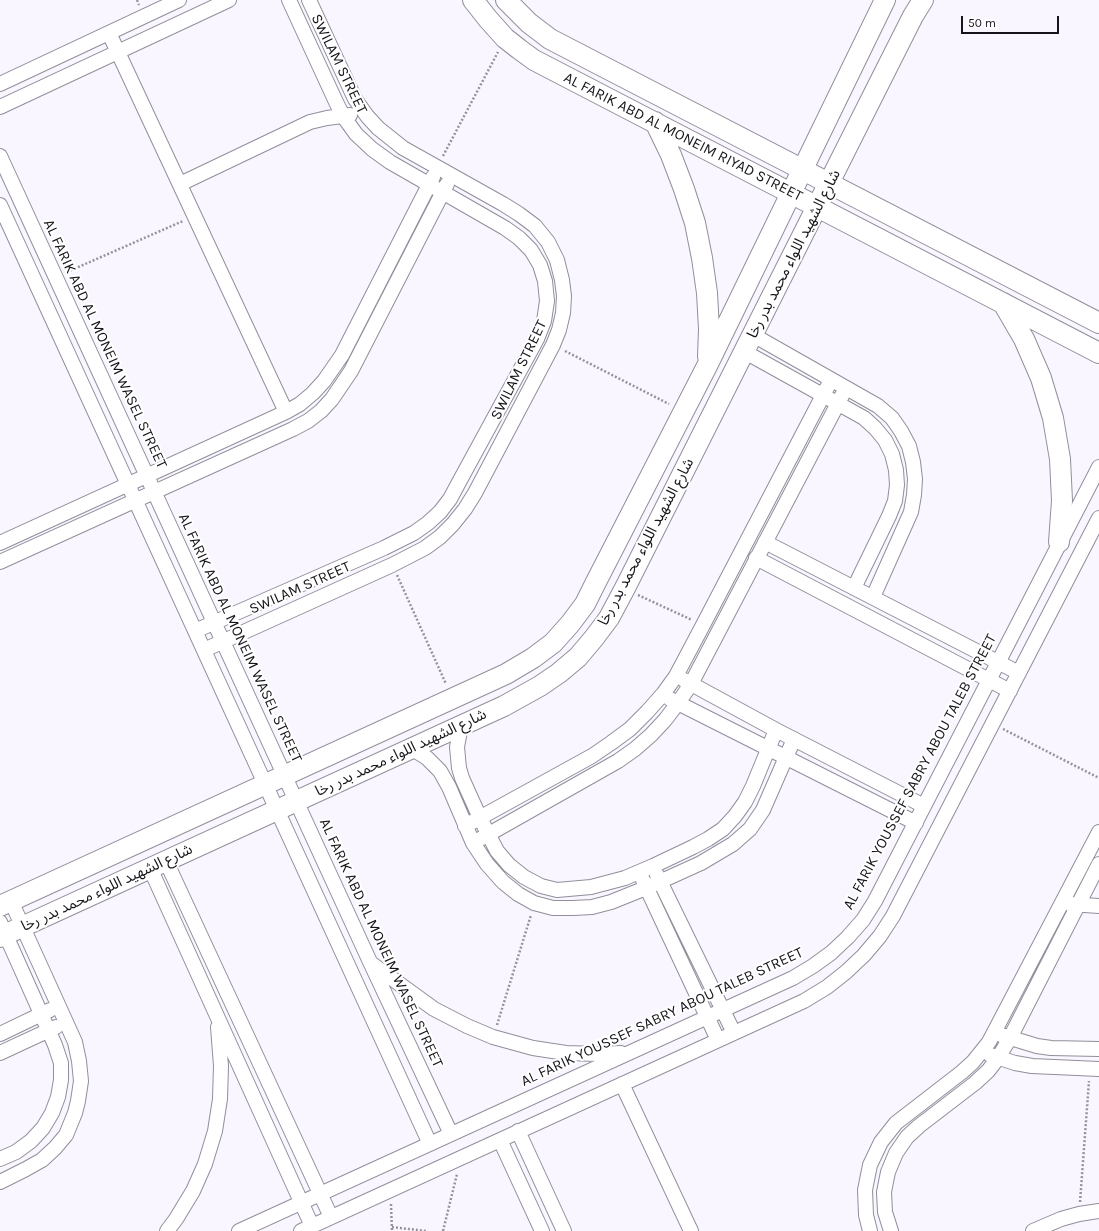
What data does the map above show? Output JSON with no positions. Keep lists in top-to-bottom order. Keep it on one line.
{"streets":{"street":["SWILAM STREET","AL FARIK ABD AL MONEIM RIYAD STREET","شارع الشهيد اللواء محمد بدر رخا","AL FARIK ABD AL MONEIM WASEL STREET","AL FARIK YOUSSEF SABRY ABOU TALEB STREET"]},"crossings":[["SWILAM STREET","AL FARIK ABD AL MONEIM WASEL STREET"],["AL FARIK ABD AL MONEIM RIYAD STREET","شارع الشهيد اللواء محمد بدر رخا"],["شارع الشهيد اللواء محمد بدر رخا","AL FARIK ABD AL MONEIM WASEL STREET"],["AL FARIK ABD AL MONEIM WASEL STREET","AL FARIK YOUSSEF SABRY ABOU TALEB STREET"]],"scale_bar":"50 m"}
